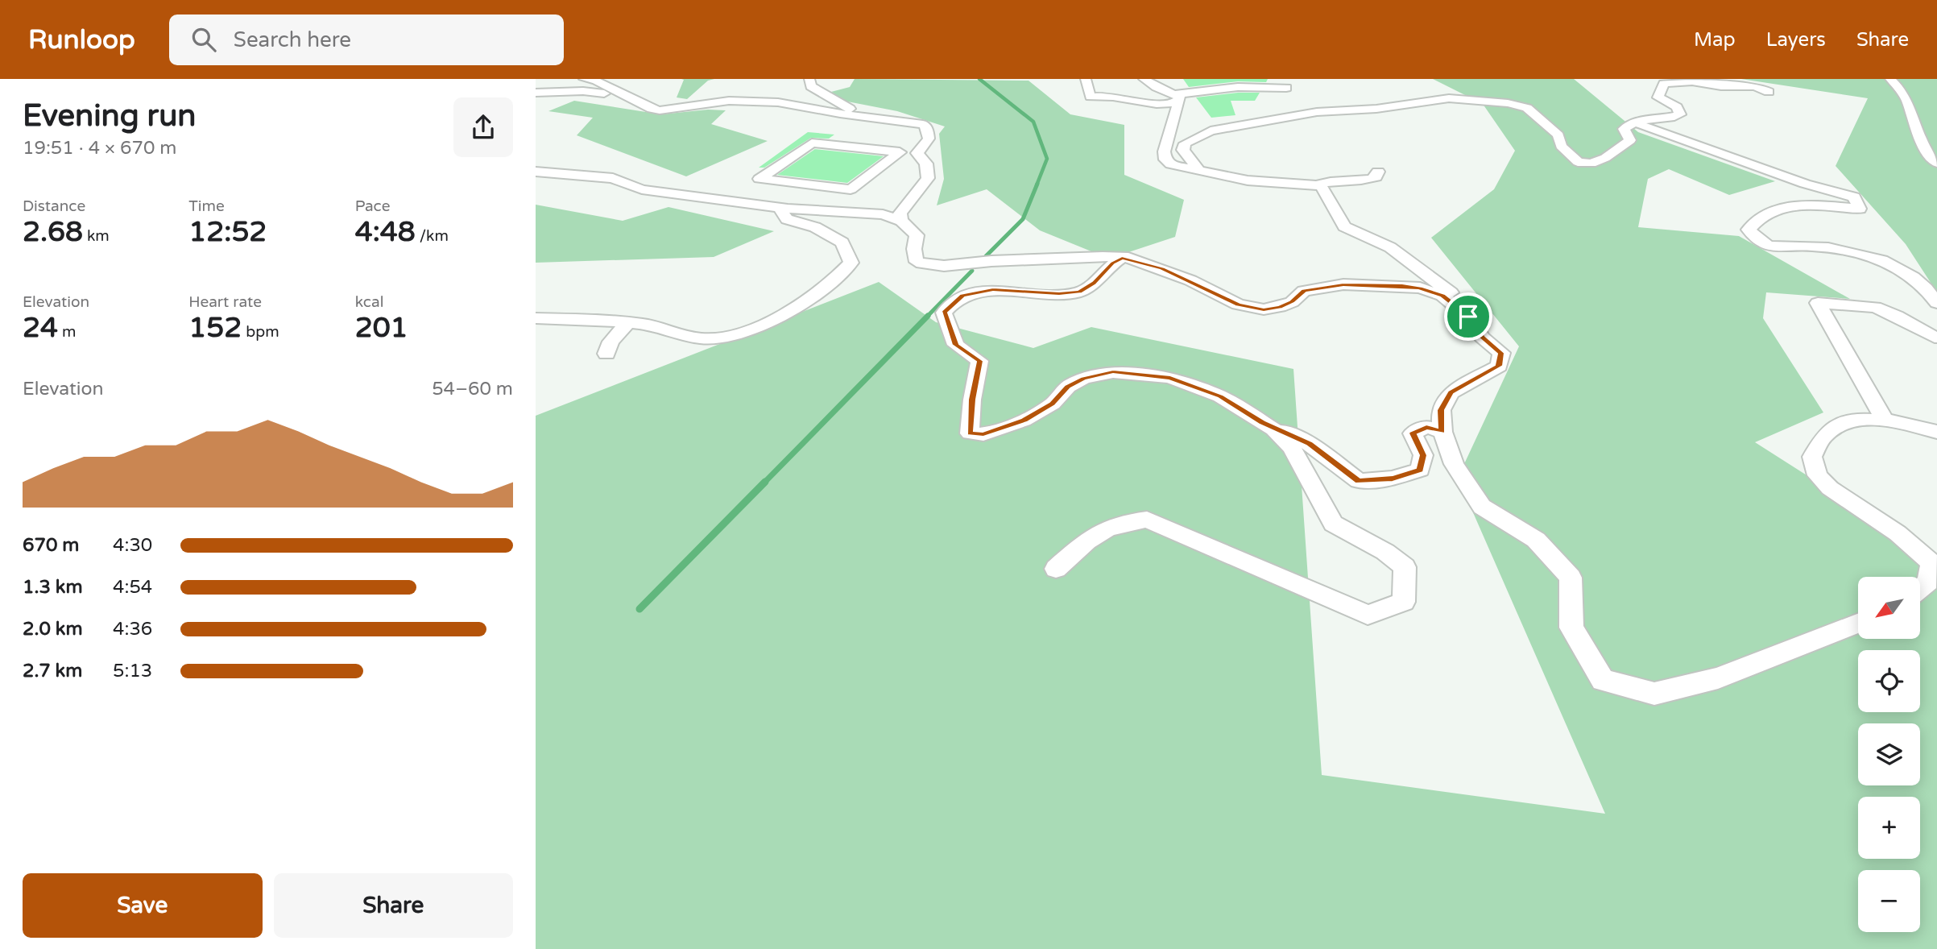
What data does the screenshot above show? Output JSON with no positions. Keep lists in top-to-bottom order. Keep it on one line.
{"north":"bottom left","page":{"header":"Runloop","search":"Search here","nav":["Map","Layers","Share"],"heading":["Evening run","19:51 · 4 × 670 m"],"stats":[["Distance","2.68 km"],["Time","12:52"],["Pace","4:48 /km"],["Elevation","24 m"],["Heart rate","152 bpm"],["kcal","201"]],"chart":["Elevation","54–60 m"],"list":[{"name":"670 m","note":"4:30"},{"name":"1.3 km","note":"4:54"},{"name":"2.0 km","note":"4:36"},{"name":"2.7 km","note":"5:13"}],"map_buttons":["+","−"],"buttons":["Save","Share"]}}
